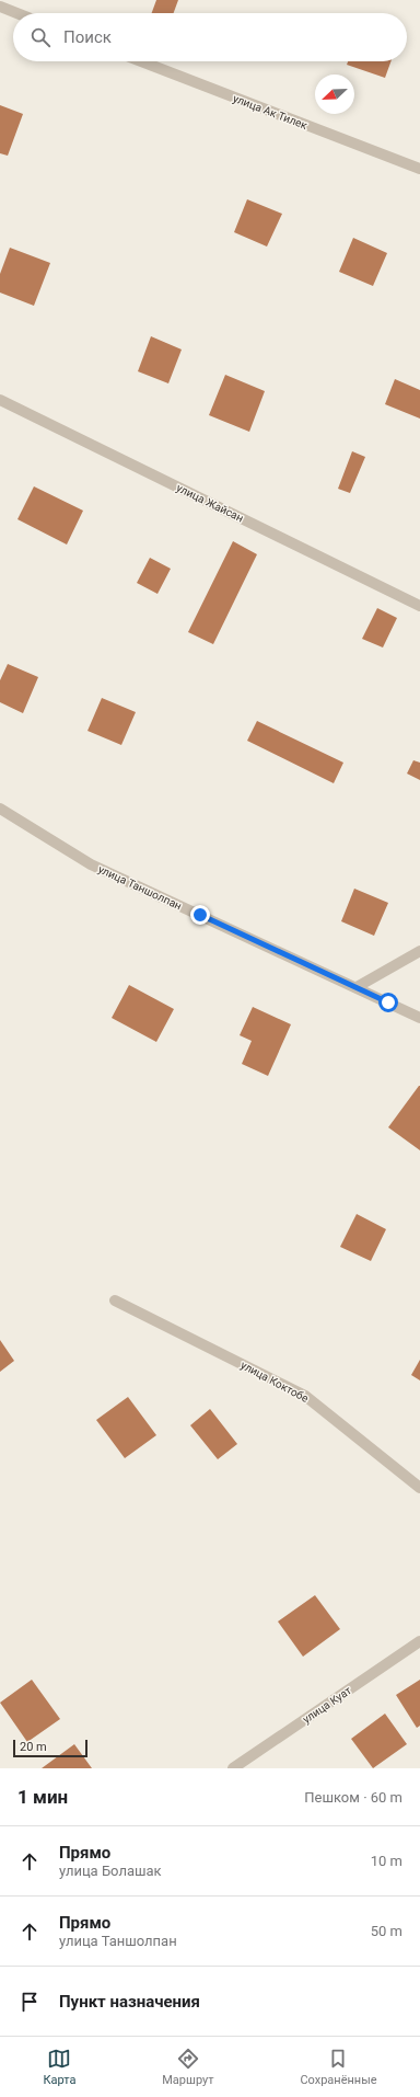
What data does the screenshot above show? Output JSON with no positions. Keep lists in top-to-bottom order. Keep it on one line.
{"streets":{"street":["улица Ак Тилек","улица Жайсан","улица Таншолпан","улица Коктобе","улица Куат"]},"scale_bar":"20 m","north":"bottom left","page":{"search":"Поиск","scale":"20 m","heading":["1 мин","Пешком · 60 m"],"list":[["Прямо","улица Болашак","10 m"],["Прямо","улица Таншолпан","50 m"],"Пункт назначения"],"nav":["Карта","Маршрут","Сохранённые"]}}
